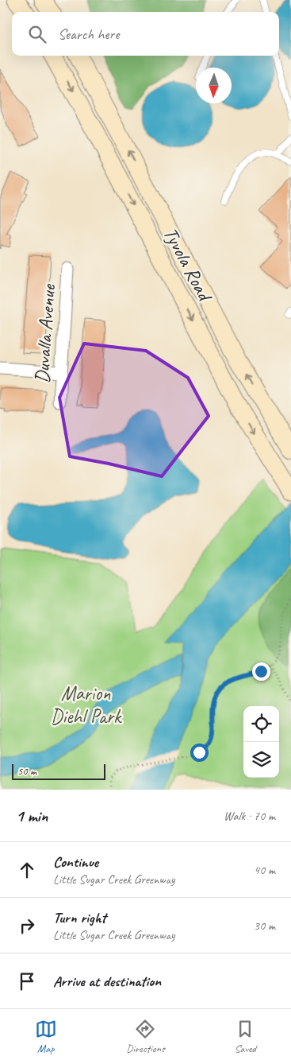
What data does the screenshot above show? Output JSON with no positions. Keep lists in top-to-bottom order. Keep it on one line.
{"streets":{"main road":["Tyvola Road"],"street":["Duvalla Avenue"]},"parks":["Marion Diehl Park"],"scale_bar":"50 m","north":"bottom","page":{"search":"Search here","scale":"50 m","heading":["1 min","Walk · 70 m"],"list":[["Continue","Little Sugar Creek Greenway","40 m"],["Turn right","Little Sugar Creek Greenway","30 m"],"Arrive at destination"],"nav":["Map","Directions","Saved"]}}
